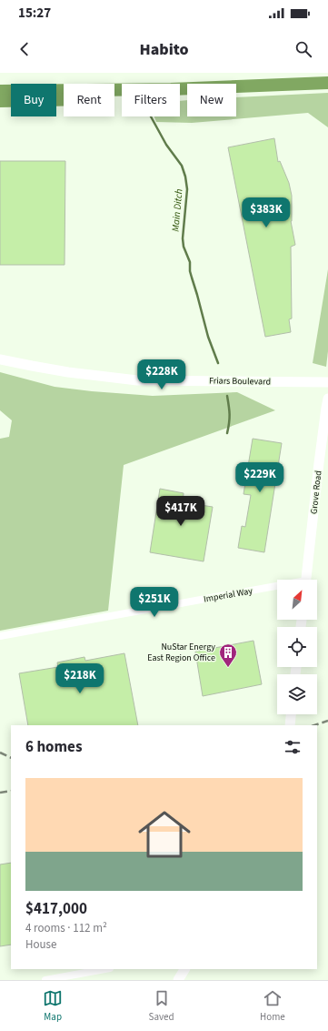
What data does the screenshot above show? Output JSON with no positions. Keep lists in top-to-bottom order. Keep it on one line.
{"streets":{"main road":["Friars Boulevard","Grove Road"],"street":["Imperial Way"]},"water":["Main Ditch"],"places":{"building":["NuStar Energy East Region Office"]},"north":"top right","page":{"status":"15:27","header":"Habito","chip":["Buy","Rent","Filters","New"],"price":["$383K","$228K","$229K","$417K","$251K","$218K"],"heading":"6 homes","list":[{"name":"$417,000","note":"4 rooms · 112 m² · House"}],"tabs":["Map","Saved","Home"]}}
